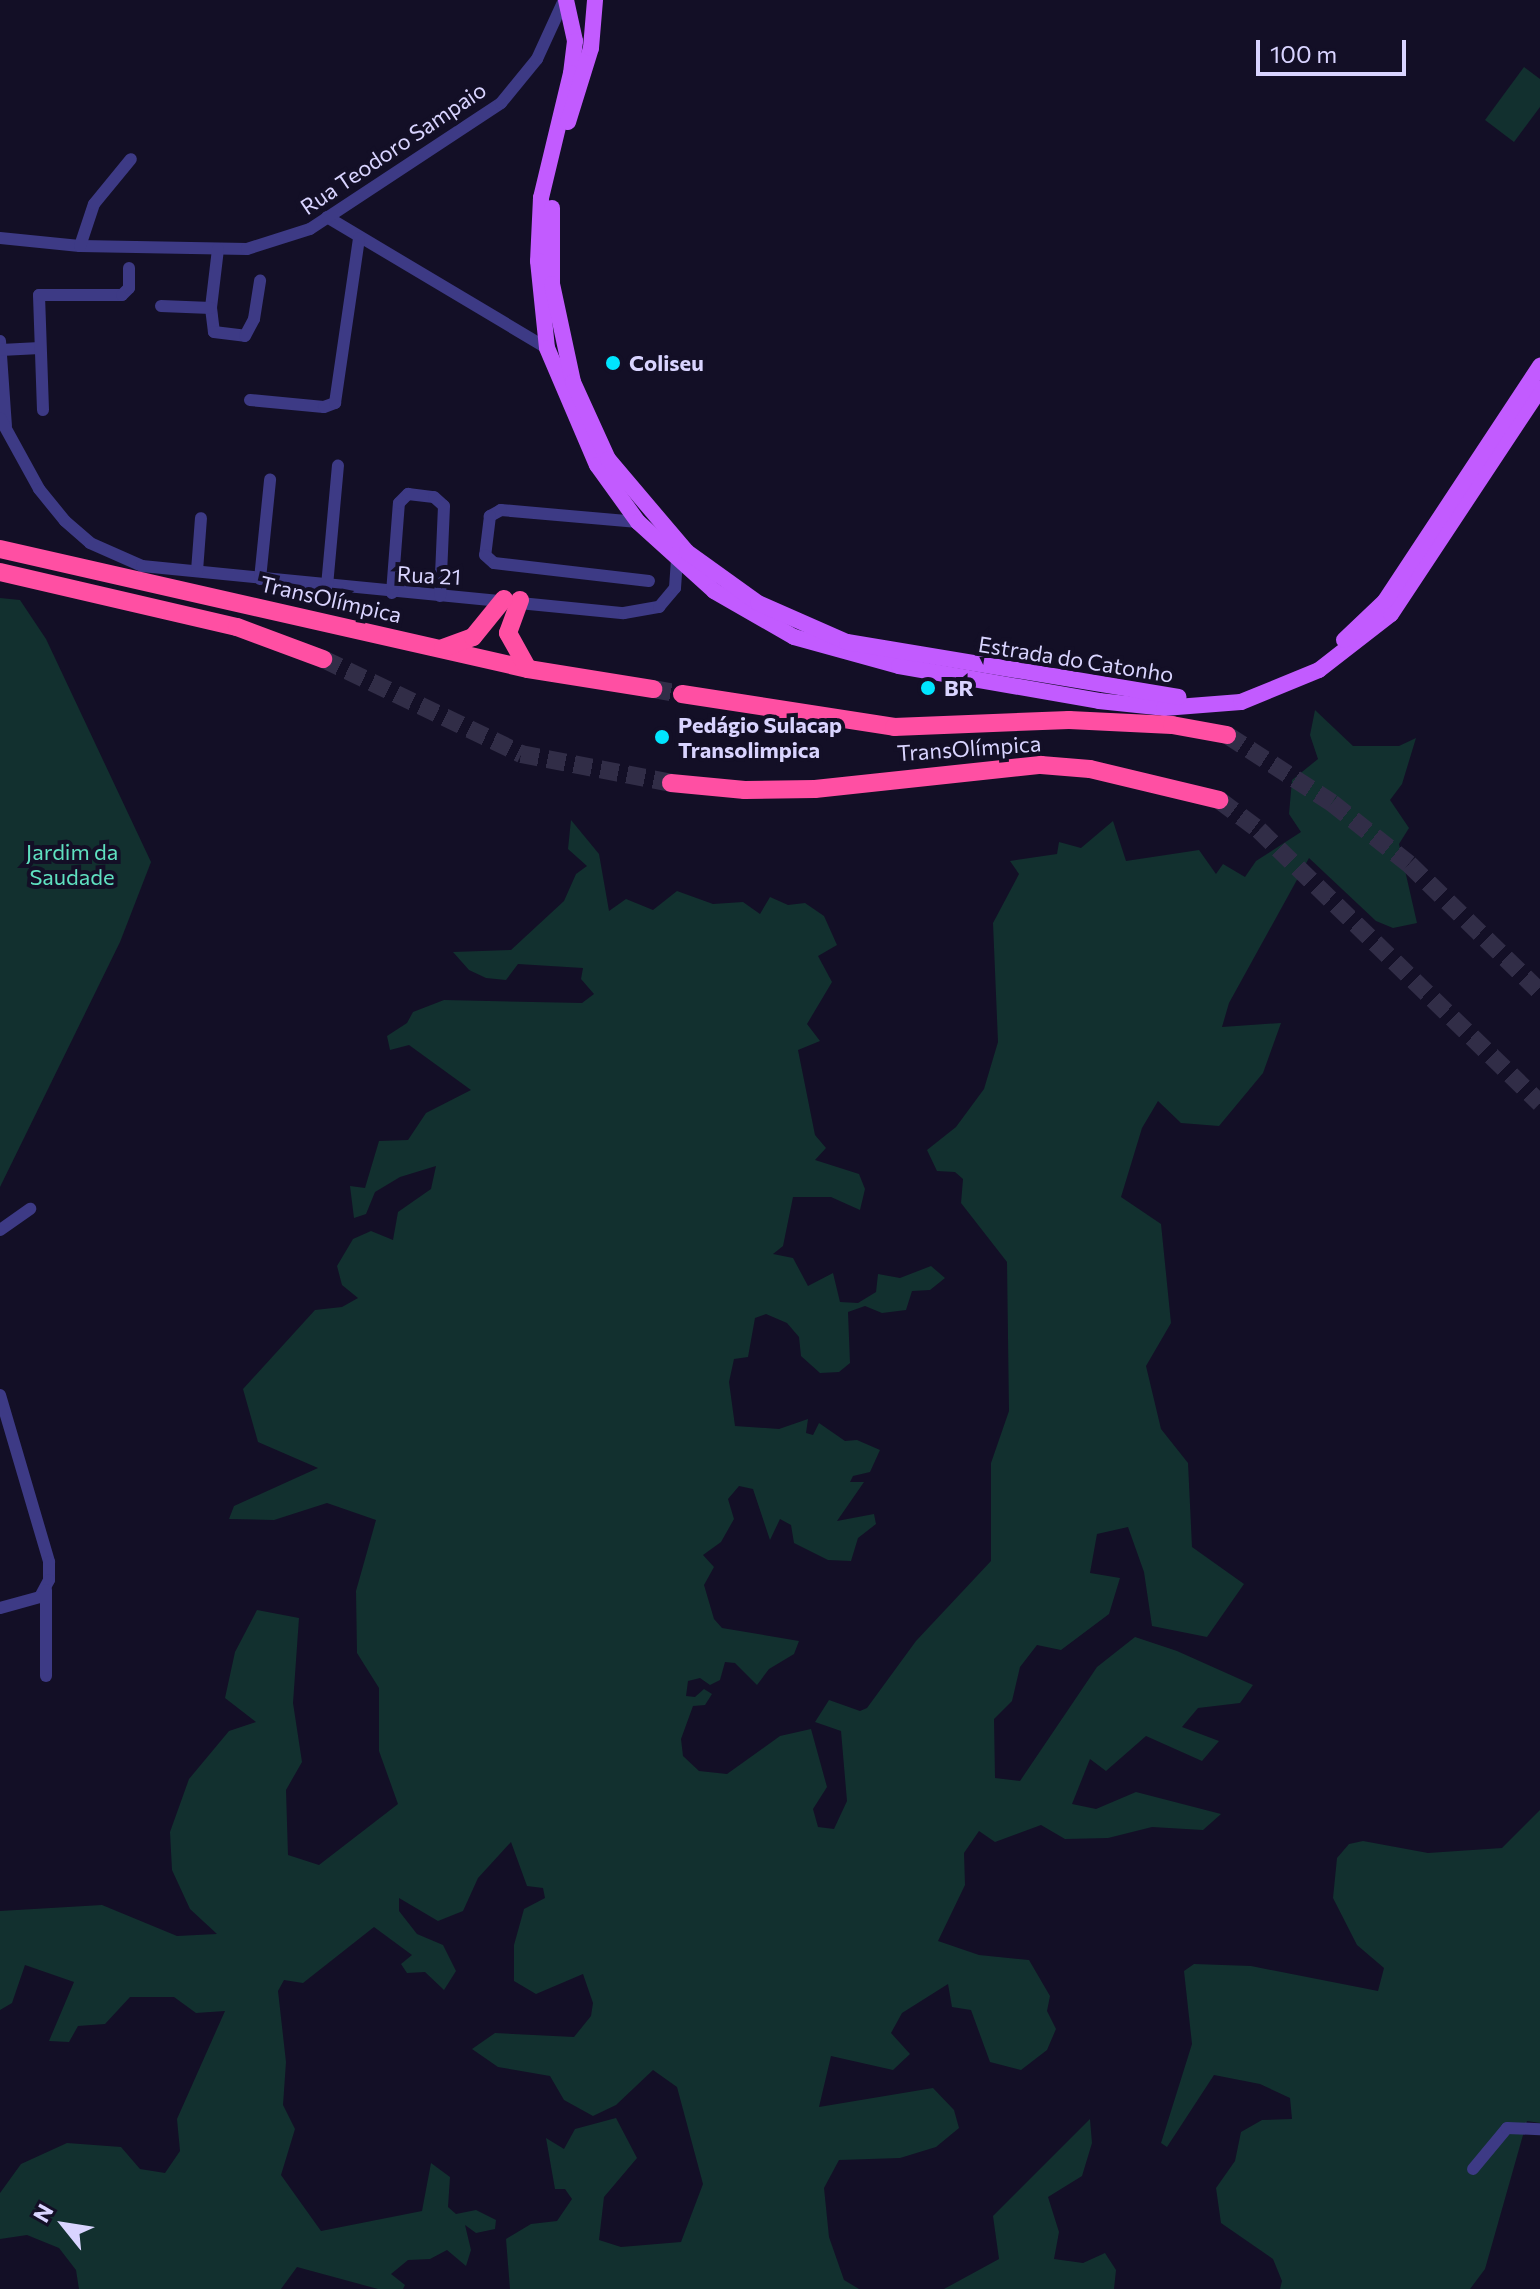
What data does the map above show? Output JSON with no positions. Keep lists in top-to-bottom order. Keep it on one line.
{"streets":{"highway":["TransOlímpica"],"main road":["Estrada do Catonho"],"street":["Rua Teodoro Sampaio","Rua 21"]},"parks":["Jardim da Saudade"],"places":["Coliseu","BR","Pedágio Sulacap Transolimpica"],"scale_bar":"100 m","north":"top left"}
